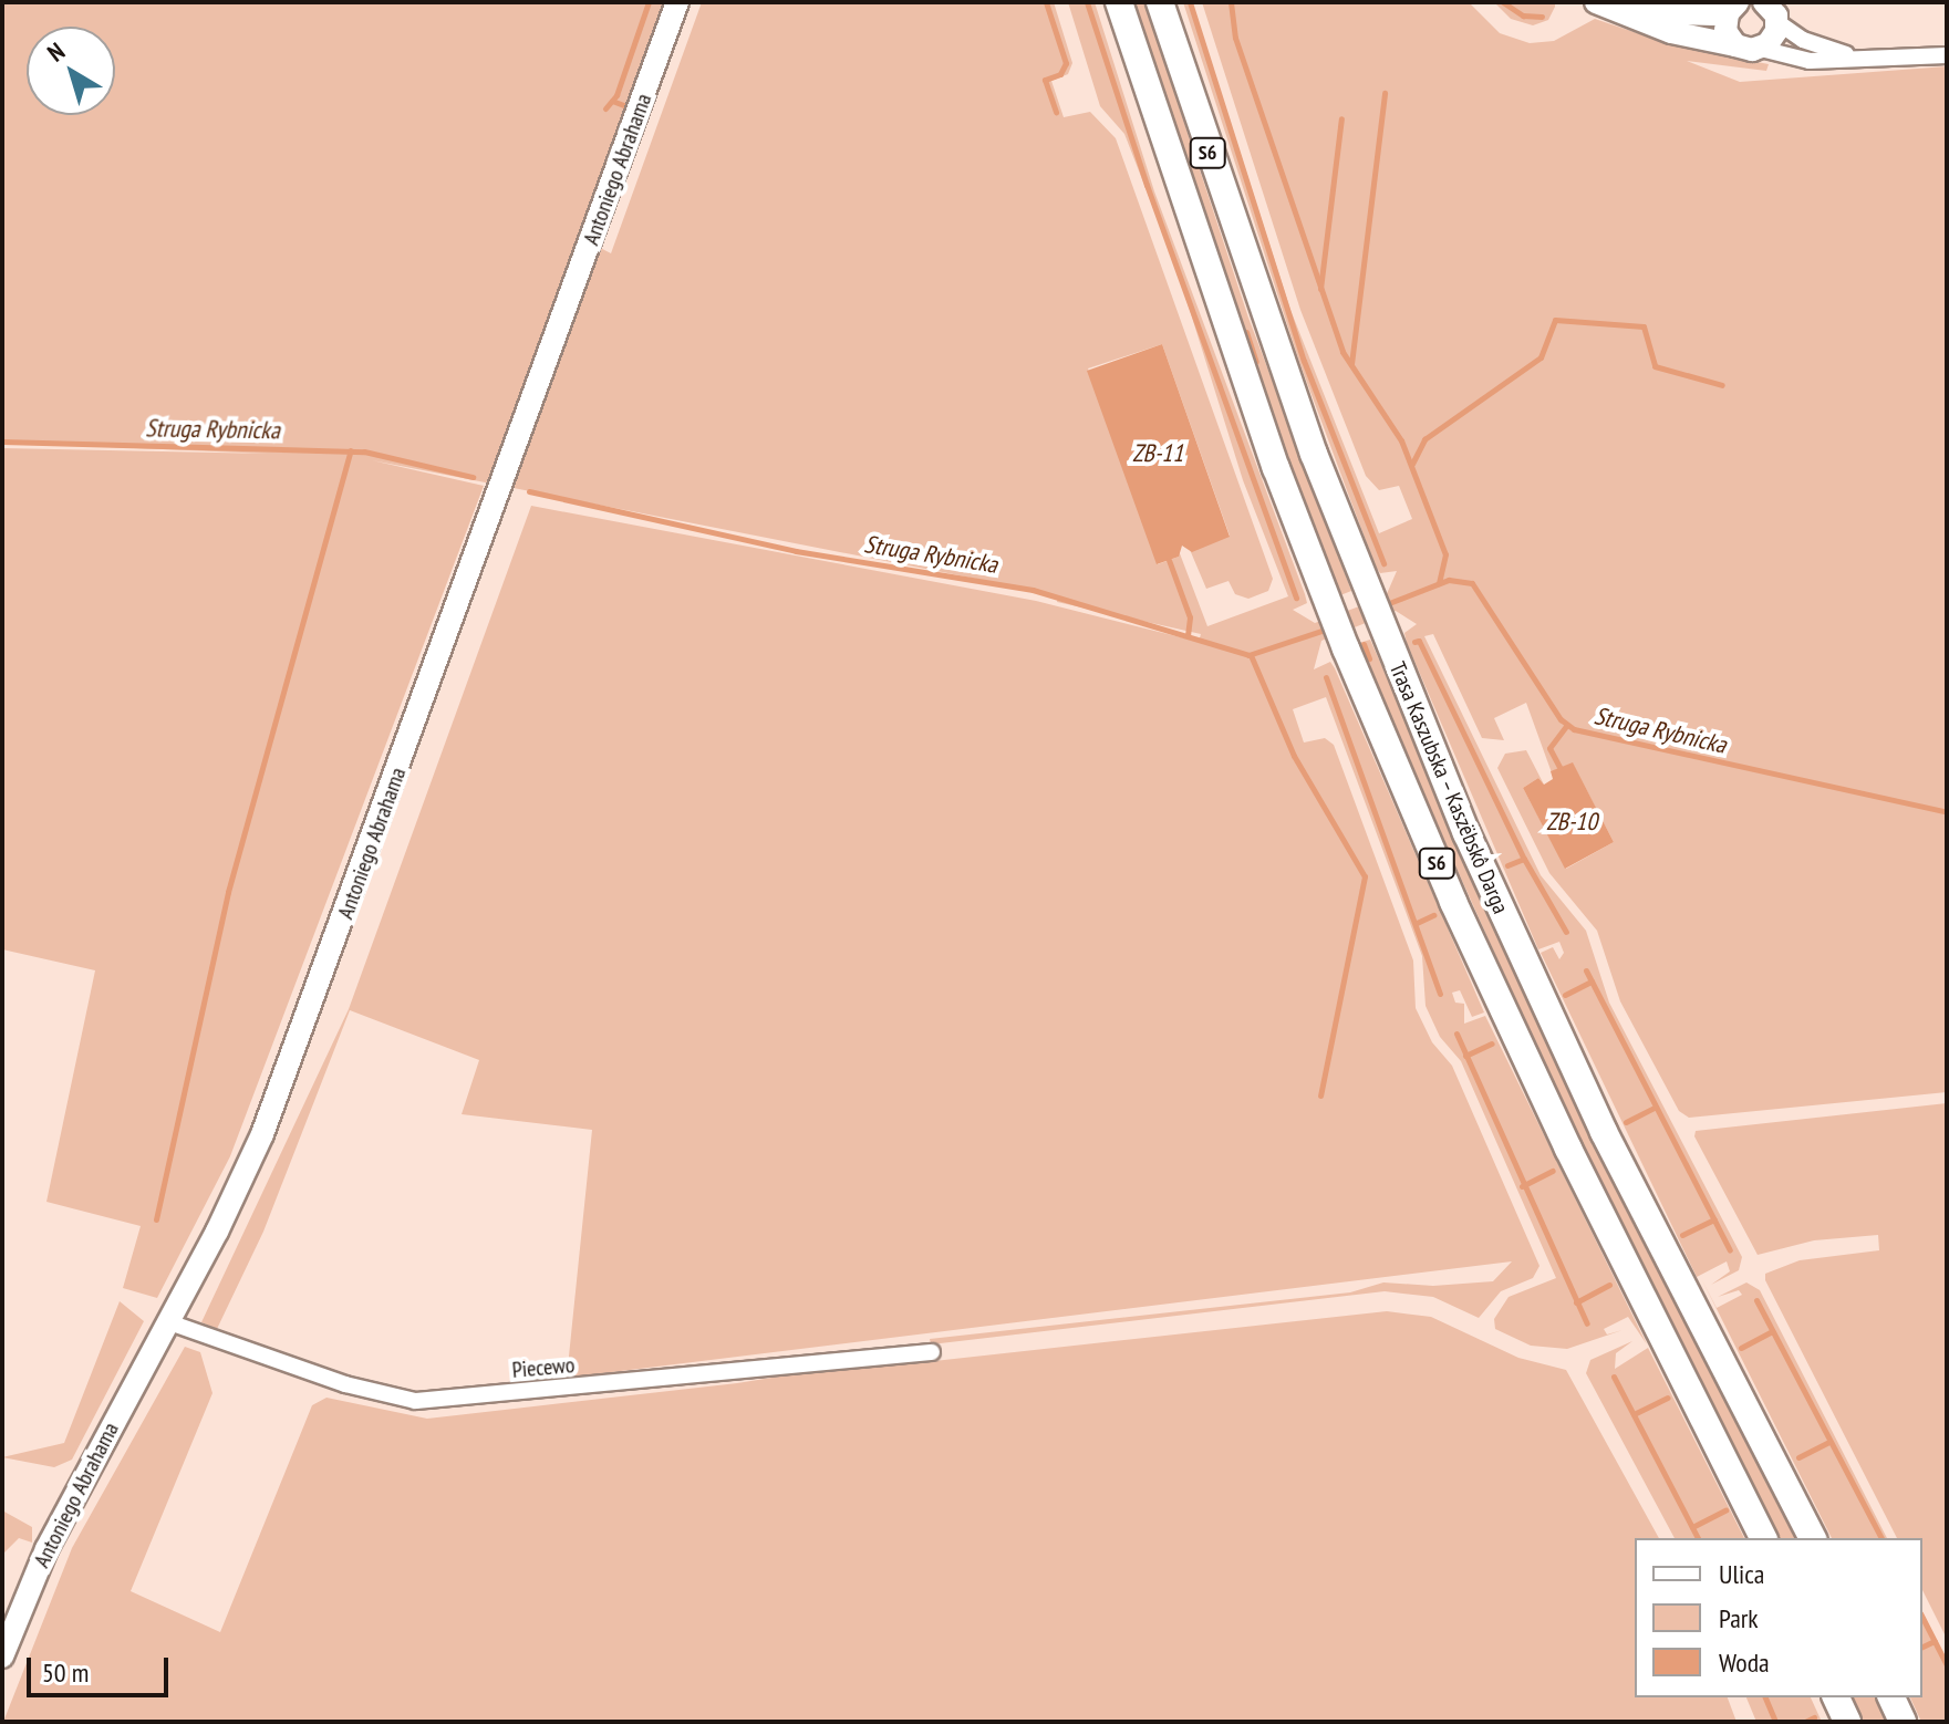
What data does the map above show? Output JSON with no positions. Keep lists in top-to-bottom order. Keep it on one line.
{"streets":{"highway":["S6","Trasa Kaszubska – Kaszëbskô Darga"],"main road":["Antoniego Abrahama"],"street":["Piecewo"]},"crossings":[["Antoniego Abrahama","Piecewo"]],"water":["Struga Rybnicka","ZB-11","ZB-10"],"legend":["Ulica","Park","Woda"],"scale_bar":"50 m","north":"top left"}
